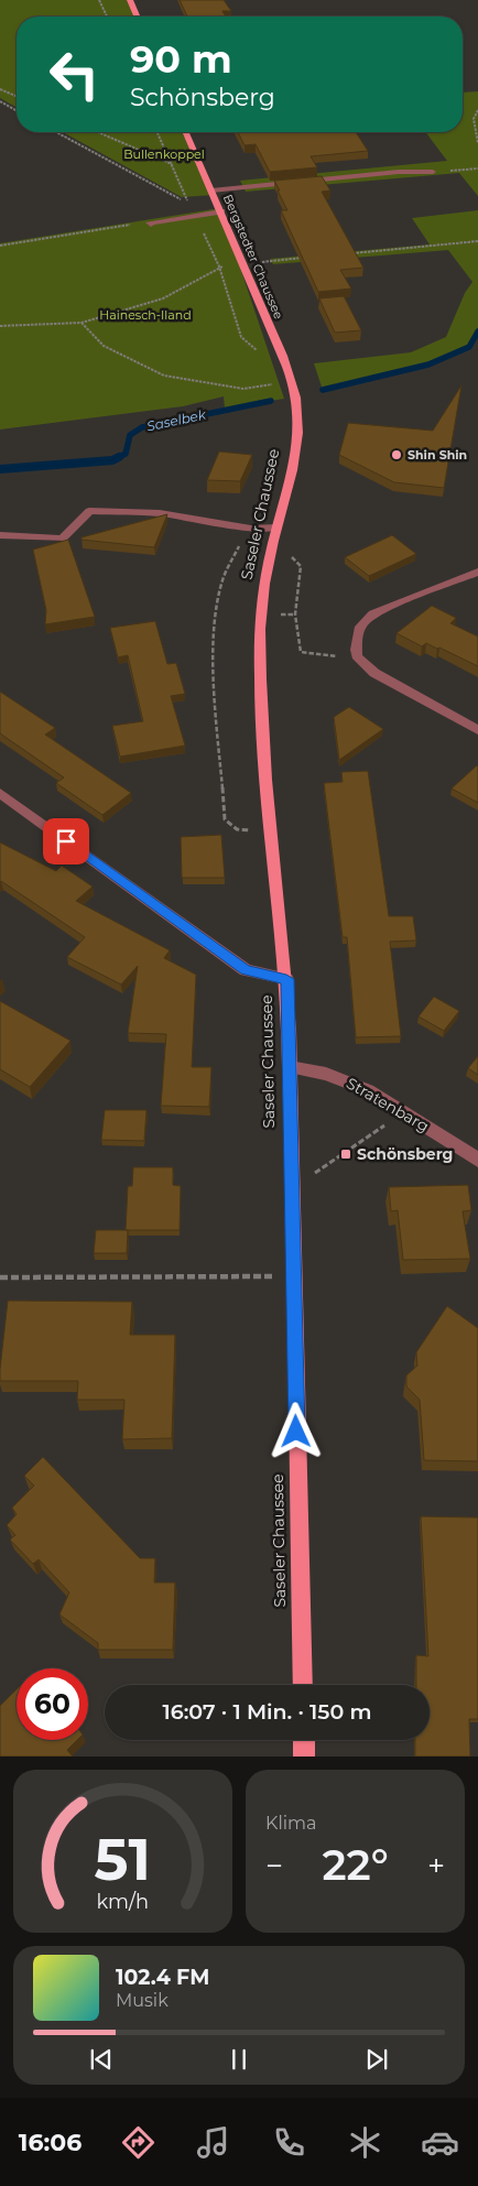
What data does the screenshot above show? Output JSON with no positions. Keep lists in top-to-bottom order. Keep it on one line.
{"streets":{"main road":["Bergstedter Chaussee","Saseler Chaussee"],"street":["Stratenbarg"]},"crossings":[["Bergstedter Chaussee","Saseler Chaussee"],["Saseler Chaussee","Stratenbarg"]],"water":["Saselbek"],"parks":["Bullenkoppel","Hainesch-Iland"],"places":{"other":["Shin Shin"],"transit":["Schönsberg"]},"page":{"turn":["90 m","Schönsberg"],"limit":"60","trip":"16:07 · 1 Min. · 150 m","tile":"Klima","heat":["−","22°","+"],"song":["102.4 FM","Musik"],"tabs":"16:06","gauge":["51","km/h"]}}
